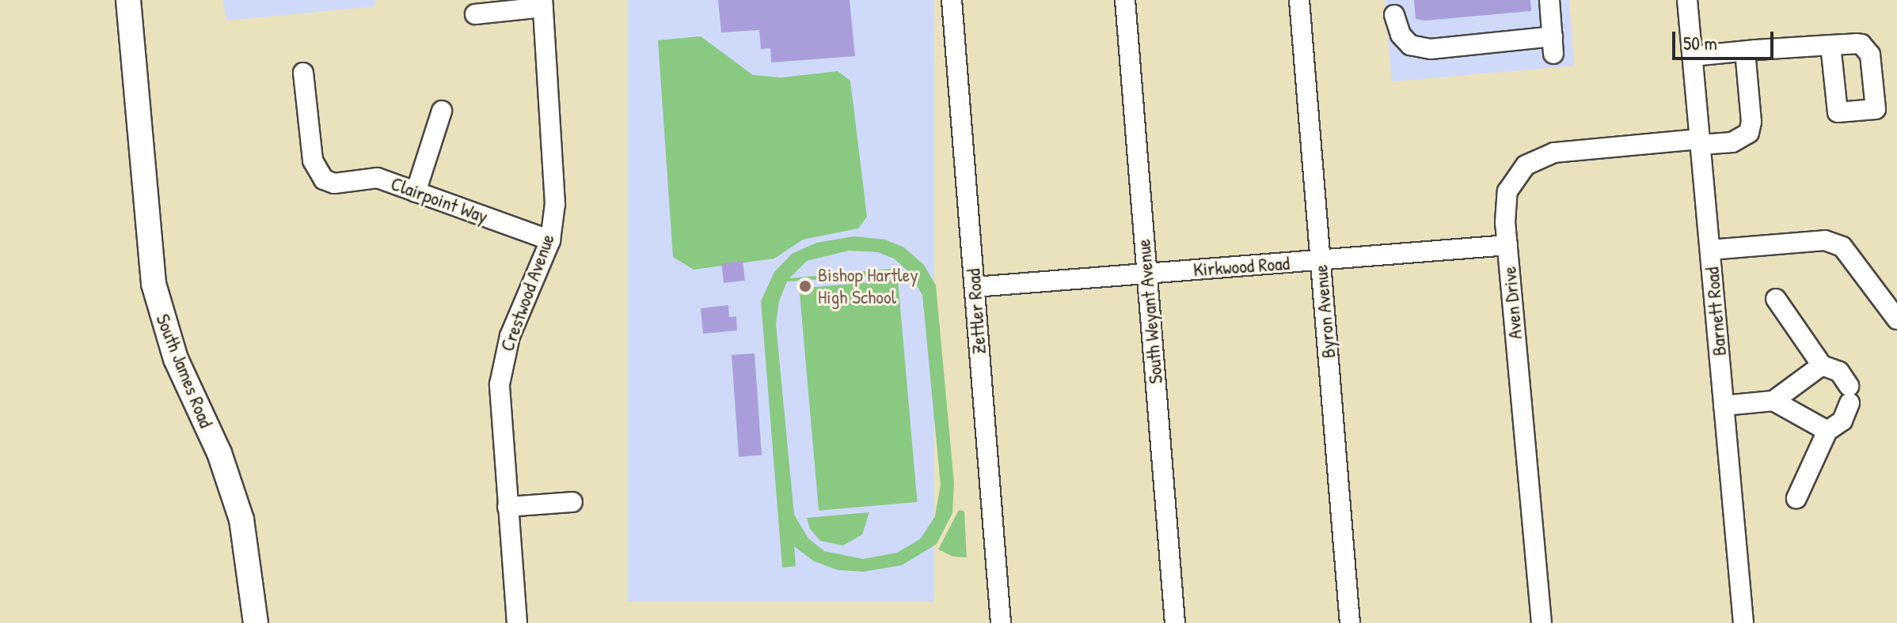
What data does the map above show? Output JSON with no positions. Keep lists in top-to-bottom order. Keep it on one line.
{"streets":{"main road":["South James Road"],"street":["Clairpoint Way","Kirkwood Road","Crestwood Avenue","Aven Drive","Zettler Road","South Weyant Avenue","Byron Avenue","Barnett Road"]},"crossings":[["Clairpoint Way","Crestwood Avenue"],["Kirkwood Road","Aven Drive"],["Kirkwood Road","Zettler Road"],["Kirkwood Road","South Weyant Avenue"],["Kirkwood Road","Byron Avenue"],["Aven Drive","Barnett Road"]],"places":["Bishop Hartley High School"],"scale_bar":"50 m"}
